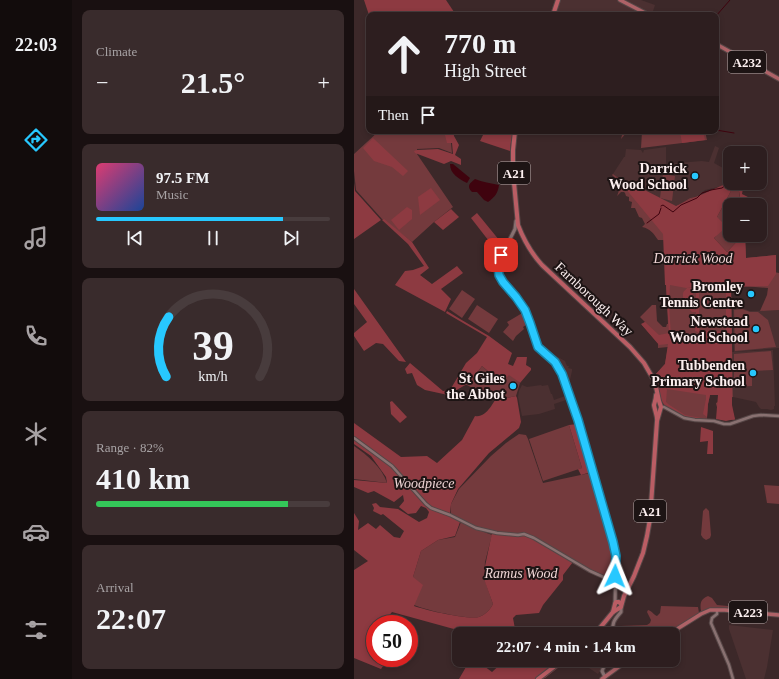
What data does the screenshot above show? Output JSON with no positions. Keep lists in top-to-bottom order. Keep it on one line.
{"streets":{"highway":["A21","Farnborough Way"],"main road":["A232","A223"]},"crossings":[["A21","Farnborough Way"]],"parks":["Darrick Wood","Woodpiece","Ramus Wood"],"places":["Darrick Wood School","Bromley Tennis Centre","Newstead Wood School","Tubbenden Primary School","St Giles the Abbot"],"page":{"tabs":"22:03","tile":["Climate",["Range · 82%","410 km"],["Arrival","22:07"]],"turn":["770 m","High Street"],"heat":["−","21.5°","+"],"then":"Then","map_buttons":["+","−"],"song":["97.5 FM","Music"],"limit":"50","trip":"22:07 · 4 min · 1.4 km","gauge":["39","km/h"]}}
